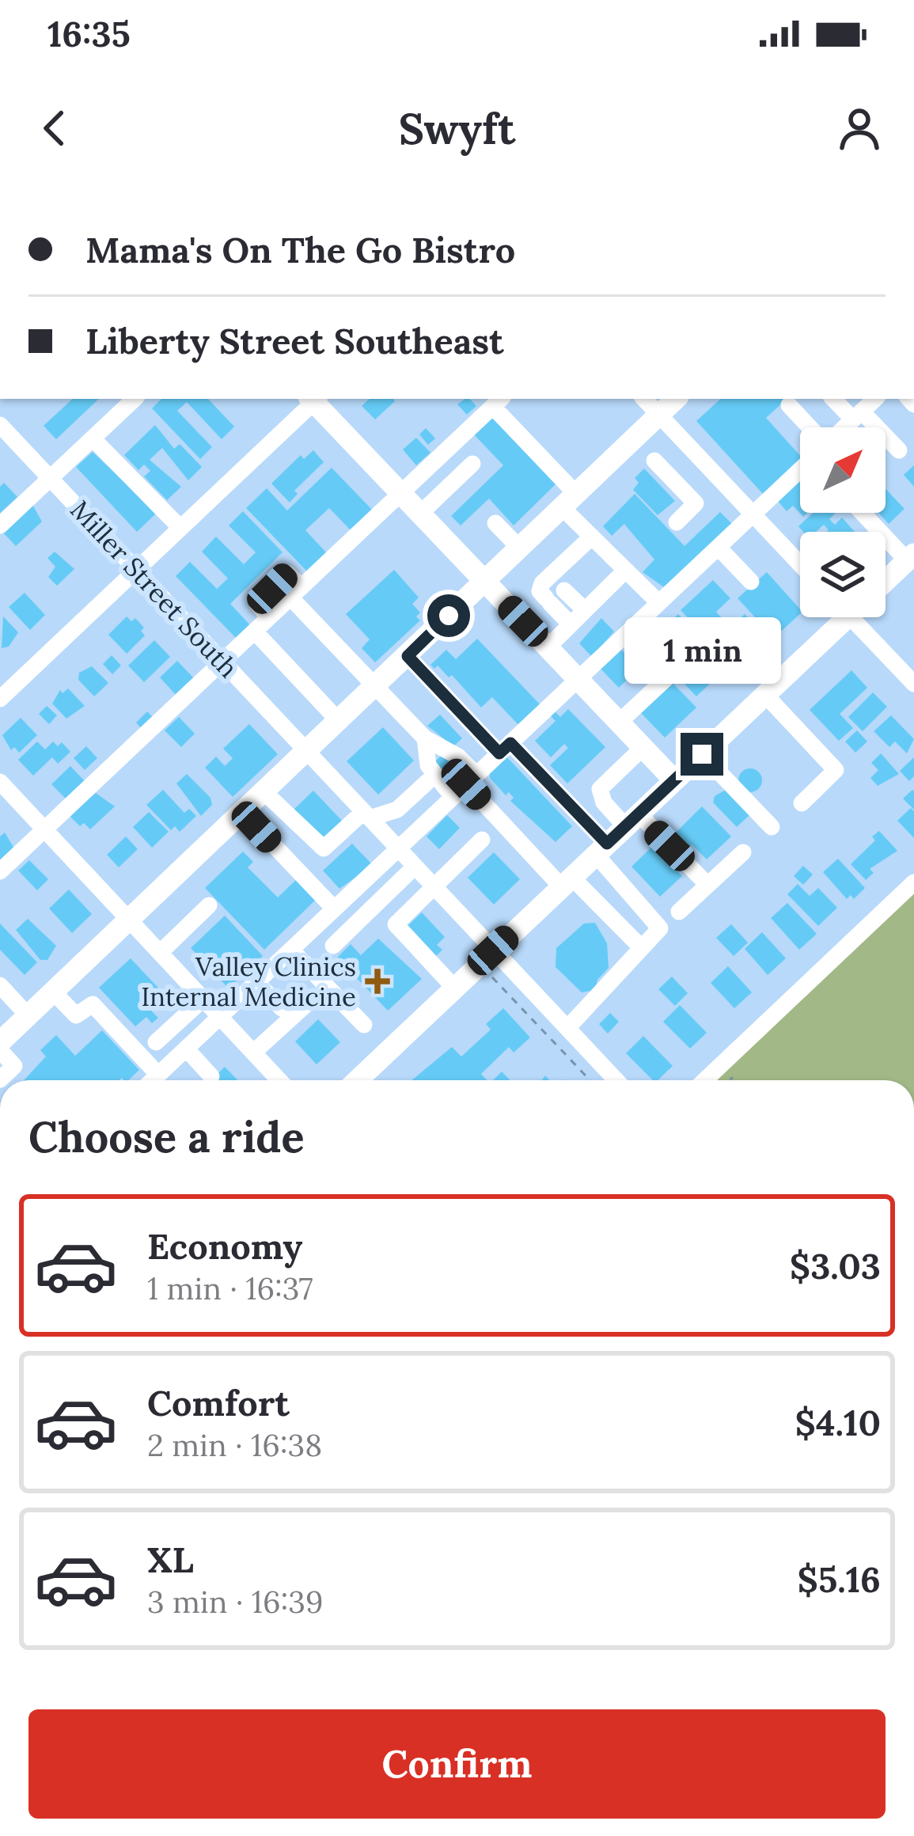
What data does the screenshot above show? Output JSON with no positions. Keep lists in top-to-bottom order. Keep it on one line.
{"streets":{"street":["Miller Street South"]},"places":{"health":["Valley Clinics Internal Medicine"]},"north":"top right","page":{"status":"16:35","header":"Swyft","banner":["Mama's On The Go Bistro","Liberty Street Southeast"],"bubble":"1 min","heading":"Choose a ride","list":[{"name":"Economy","note":"1 min · 16:37","value":"$3.03"},{"name":"Comfort","note":"2 min · 16:38","value":"$4.10"},{"name":"XL","note":"3 min · 16:39","value":"$5.16"}],"buttons":"Confirm"}}
